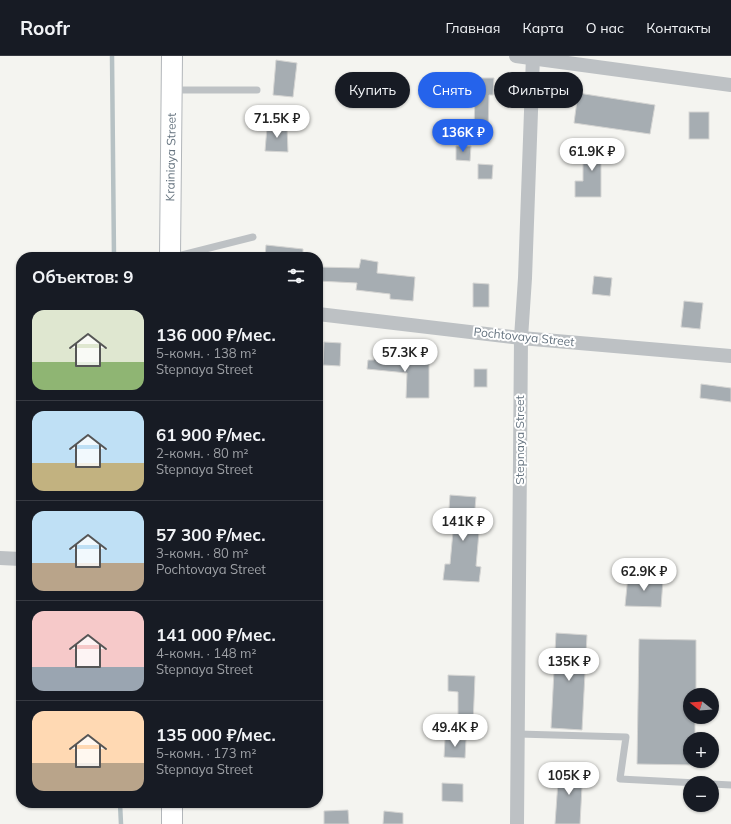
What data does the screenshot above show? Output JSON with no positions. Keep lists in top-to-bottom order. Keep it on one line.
{"streets":{"main road":["Krainiaya Street"],"street":["Pochtovaya Street","Stepnaya Street"]},"crossings":[["Pochtovaya Street","Stepnaya Street"]],"north":"left","page":{"header":"Roofr","nav":["Главная","Карта","О нас","Контакты"],"chip":["Купить","Снять","Фильтры"],"price":["71.5K ₽","136K ₽","61.9K ₽","57.3K ₽","141K ₽","62.9K ₽","135K ₽","49.4K ₽","105K ₽"],"heading":"Объектов: 9","list":[{"name":"136 000 ₽/мес.","note":"5-комн. · 138 m² · Stepnaya Street"},{"name":"61 900 ₽/мес.","note":"2-комн. · 80 m² · Stepnaya Street"},{"name":"57 300 ₽/мес.","note":"3-комн. · 80 m² · Pochtovaya Street"},{"name":"141 000 ₽/мес.","note":"4-комн. · 148 m² · Stepnaya Street"},{"name":"135 000 ₽/мес.","note":"5-комн. · 173 m² · Stepnaya Street"}],"map_buttons":["+","−"]}}
